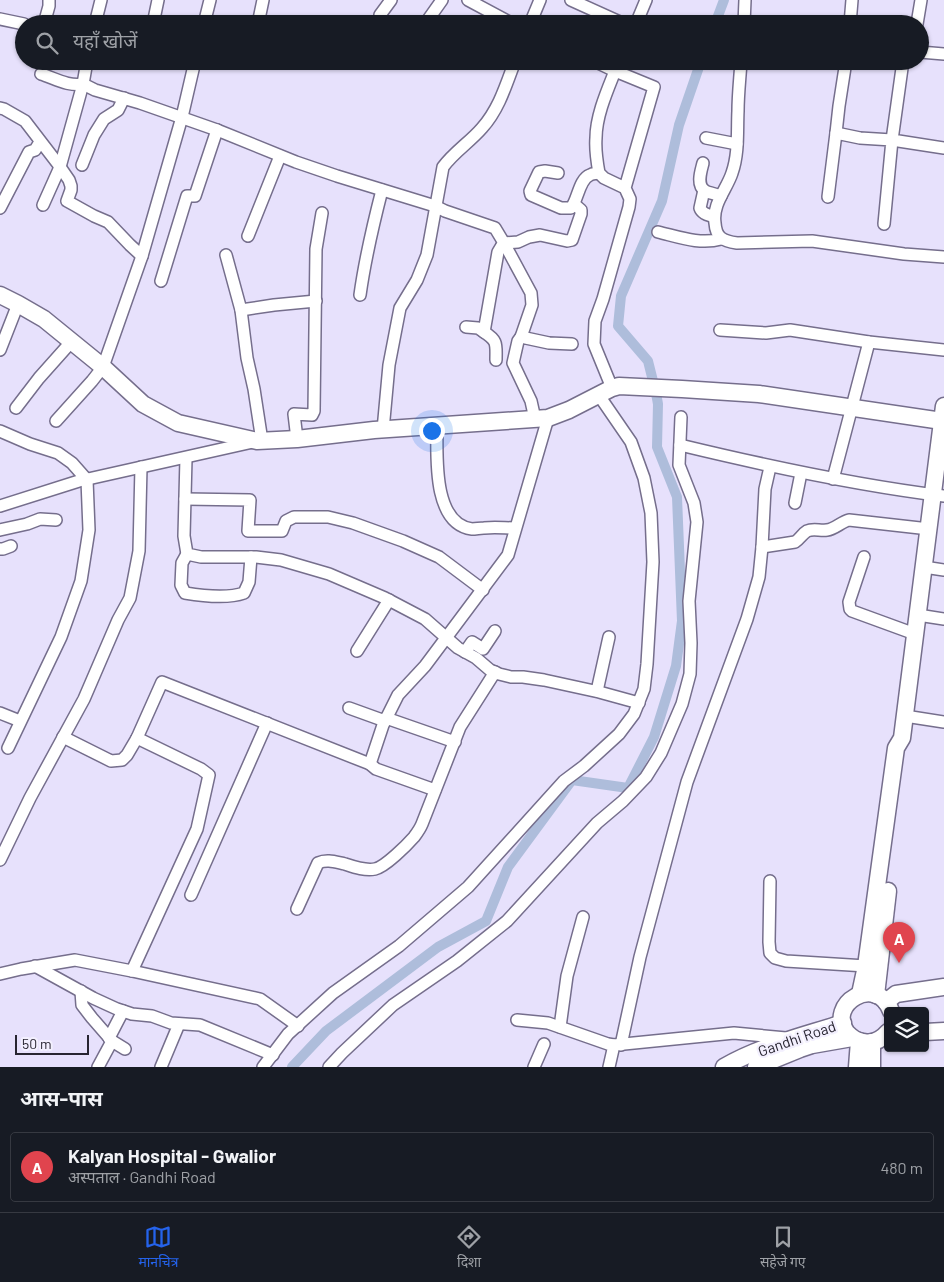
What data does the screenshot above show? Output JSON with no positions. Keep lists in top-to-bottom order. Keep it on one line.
{"streets":{"main road":["Gandhi Road"]},"scale_bar":"50 m","page":{"search":"यहाँ खोजें","pins":"A","scale":"50 m","heading":"आस-पास","list":[{"mark":"A","name":"Kalyan Hospital - Gwalior","note":"अस्पताल · Gandhi Road","value":"480 m"}],"nav":["मानचित्र","दिशा","सहेजे गए"]}}
